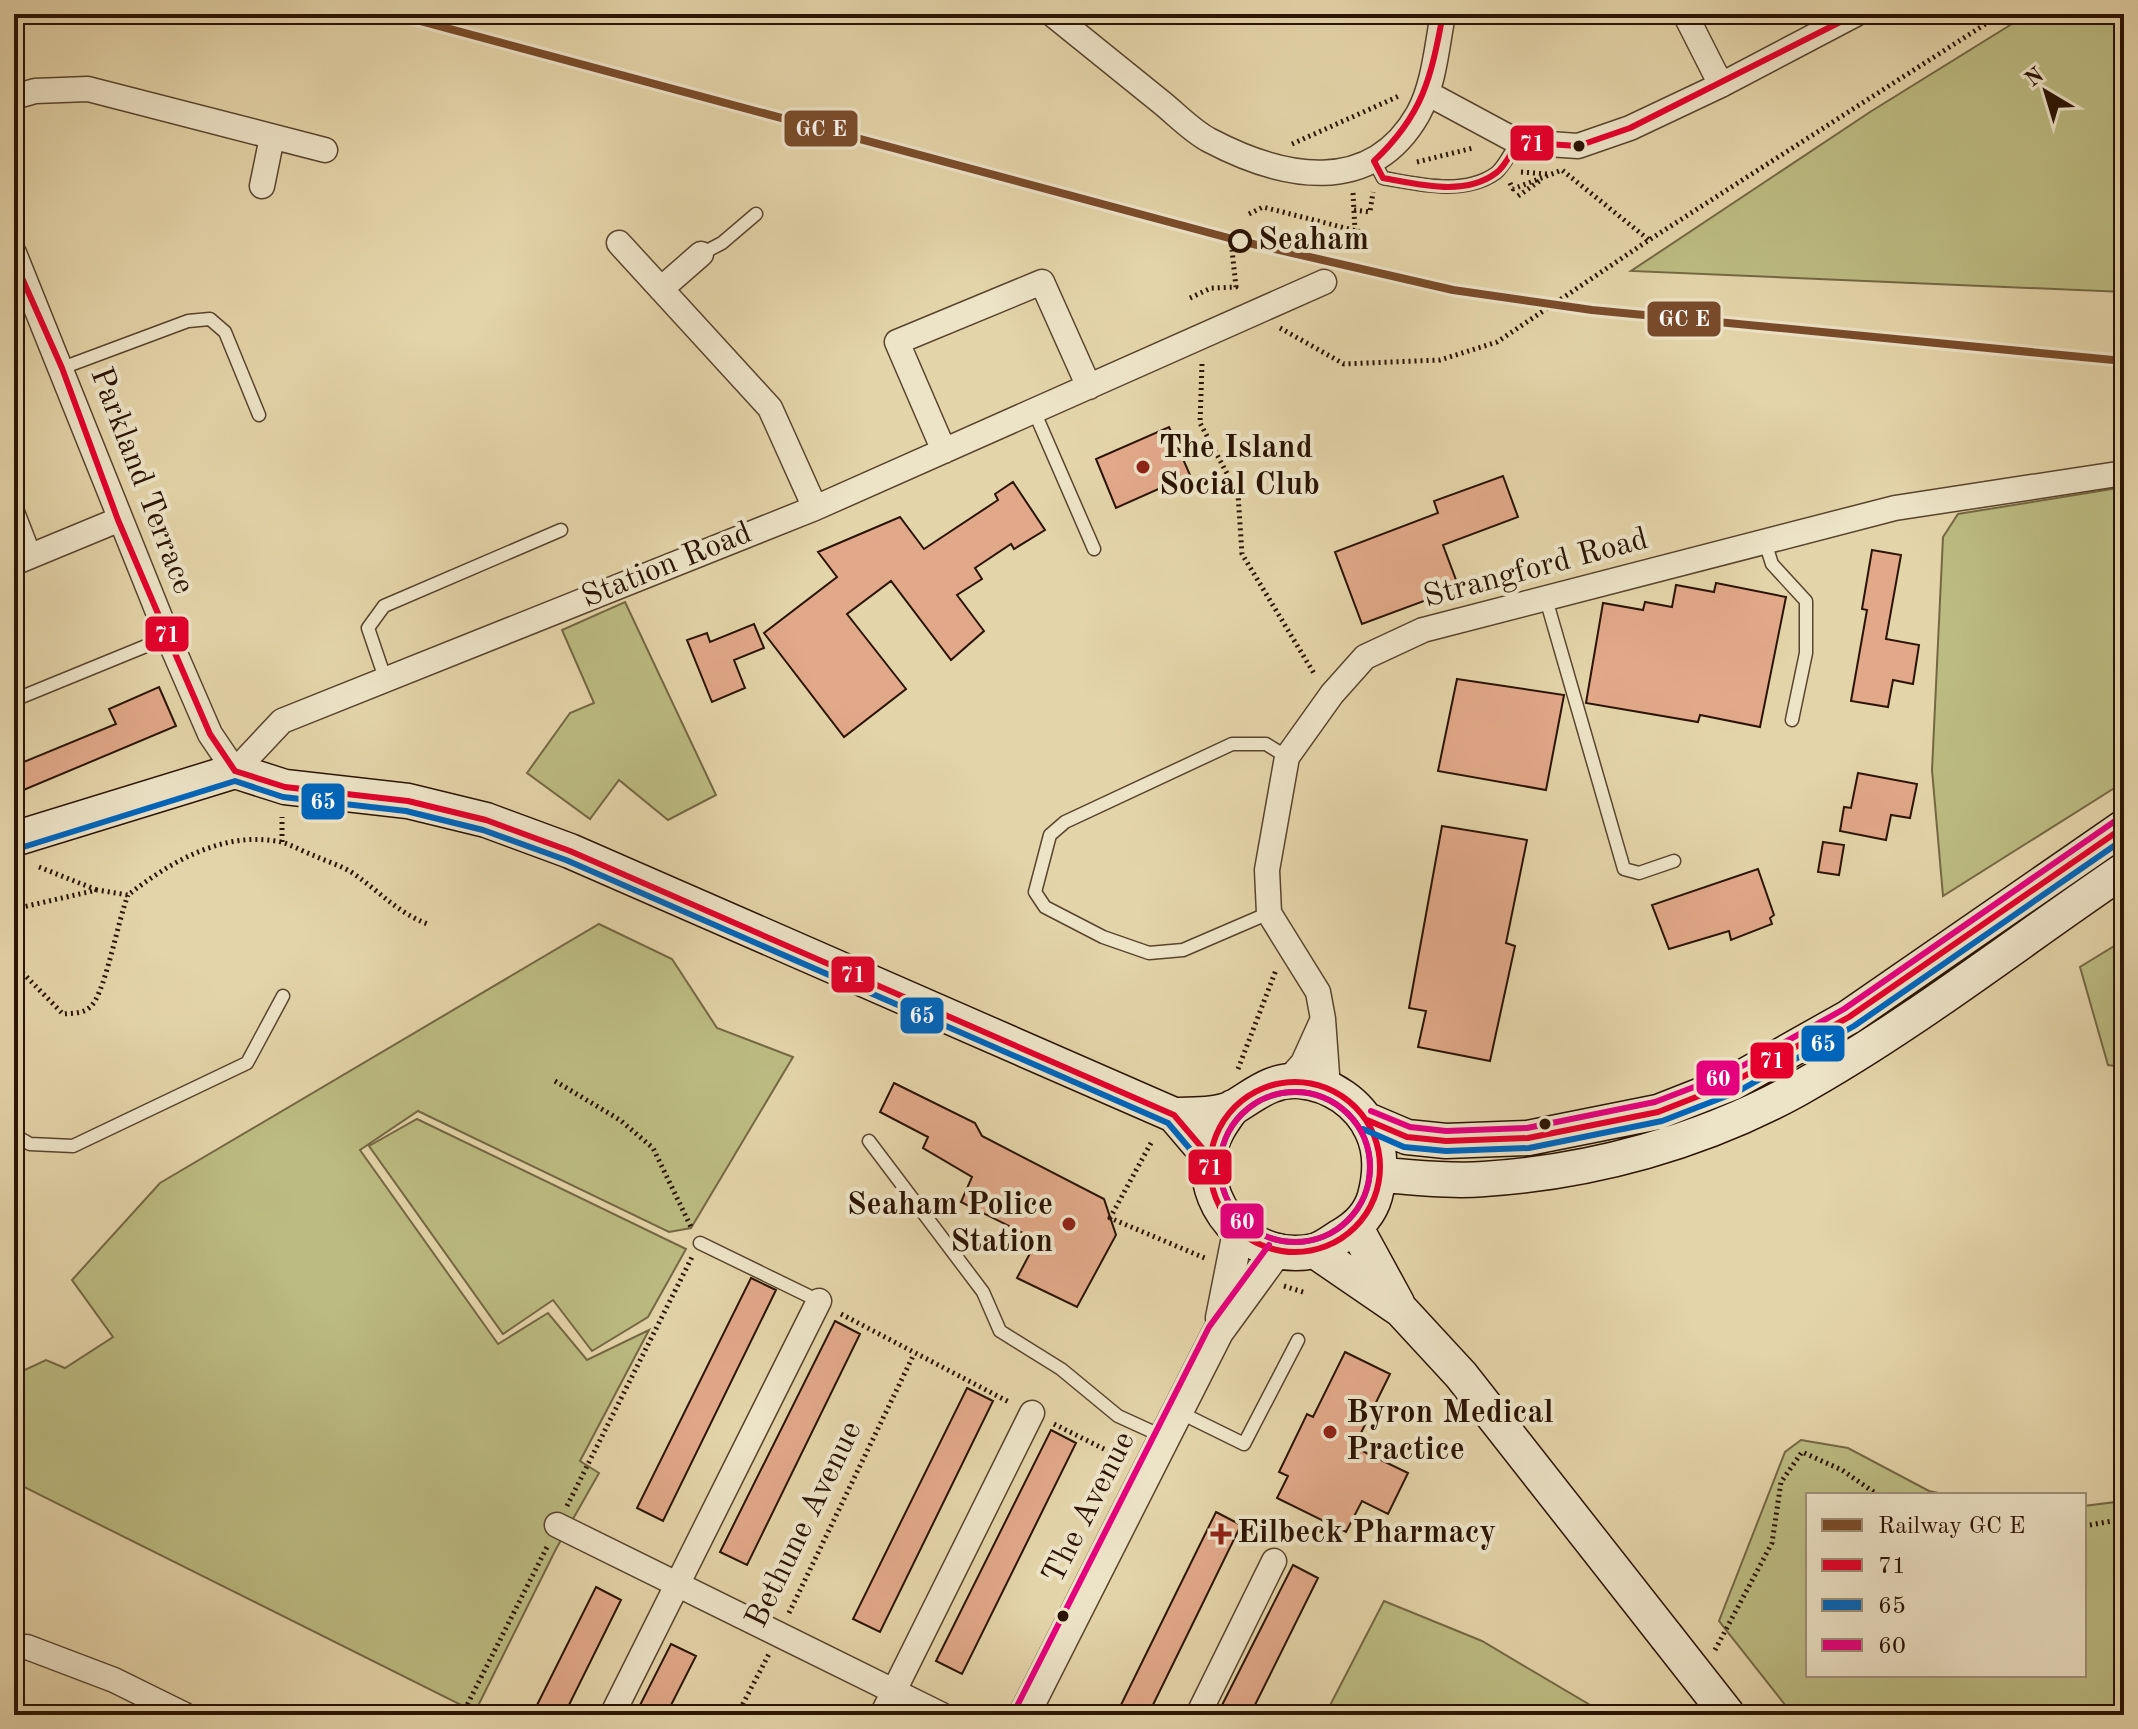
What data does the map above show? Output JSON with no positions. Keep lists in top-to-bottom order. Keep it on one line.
{"streets":{"main road":["Station Road"],"street":["Parkland Terrace","Strangford Road","The Avenue"],"path":["Bethune Avenue"]},"crossings":[["Parkland Terrace","Station Road"],["Strangford Road","The Avenue"]],"places":{"other":["Seaham","The Island Social Club","Seaham Police Station","Byron Medical Practice"],"health":["Eilbeck Pharmacy"]},"lines":["transit line 71","transit line 65","transit line 60"],"legend":["Railway GC E","71","65","60"],"north":"top left"}
